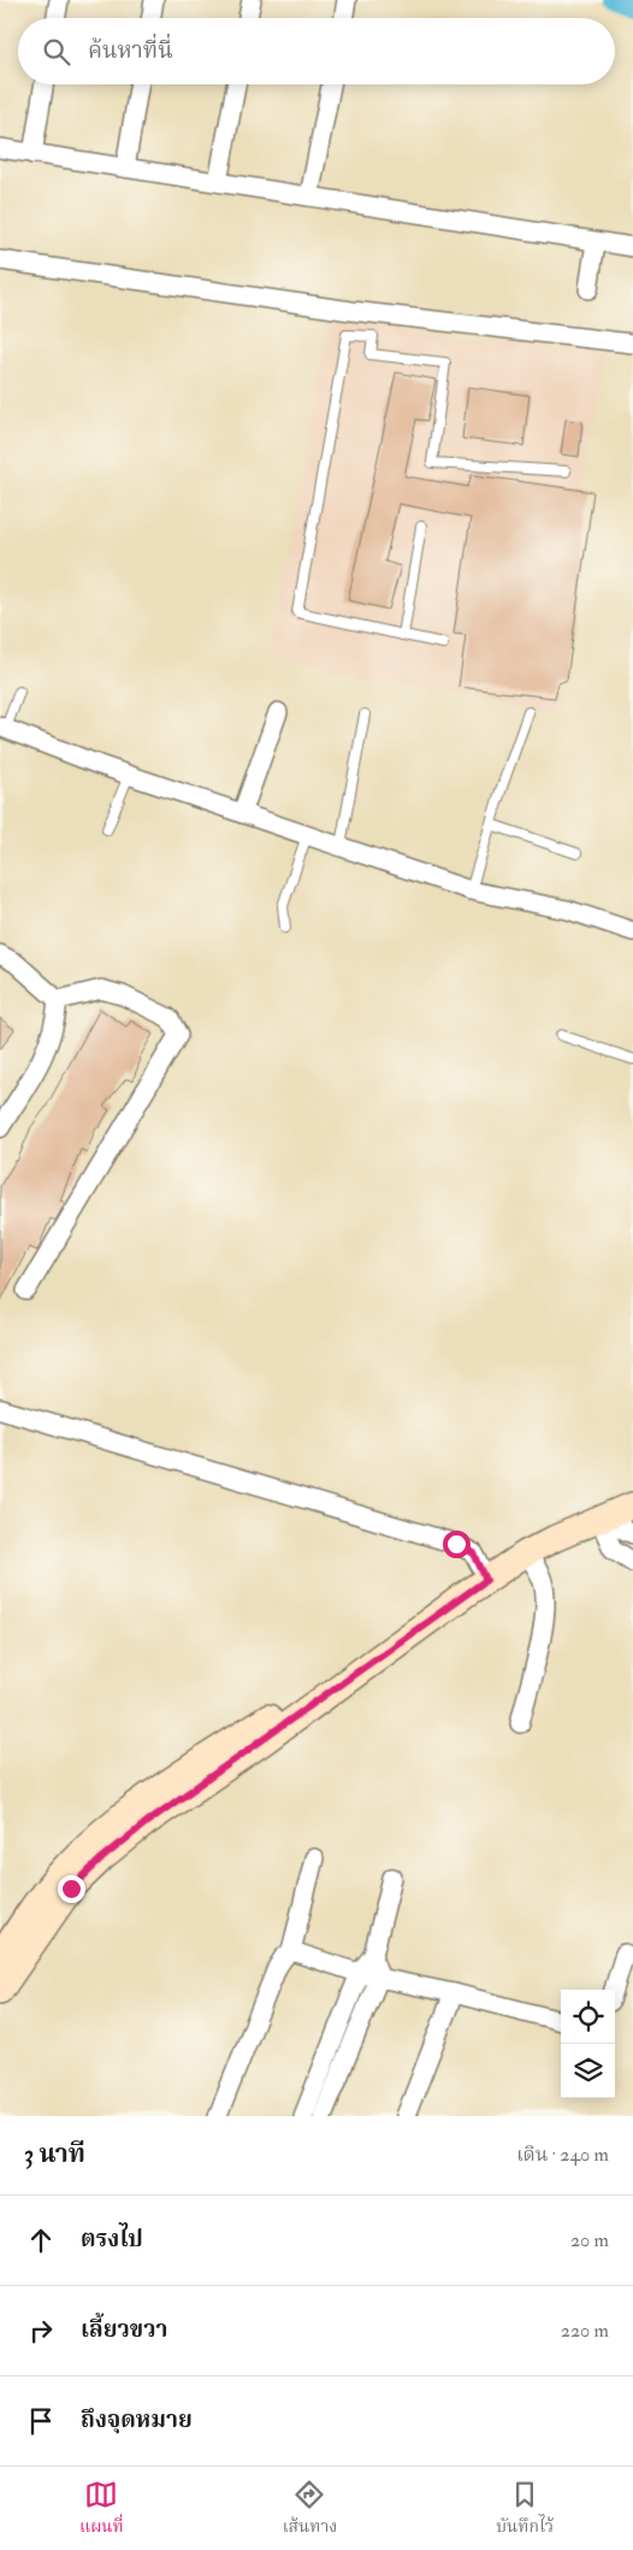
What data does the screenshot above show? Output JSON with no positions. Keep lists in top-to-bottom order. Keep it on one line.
{"page":{"search":"ค้นหาที่นี่","heading":["3 นาที","เดิน · 240 m"],"list":[["ตรงไป","20 m"],["เลี้ยวขวา","220 m"],"ถึงจุดหมาย"],"nav":["แผนที่","เส้นทาง","บันทึกไว้"]}}
